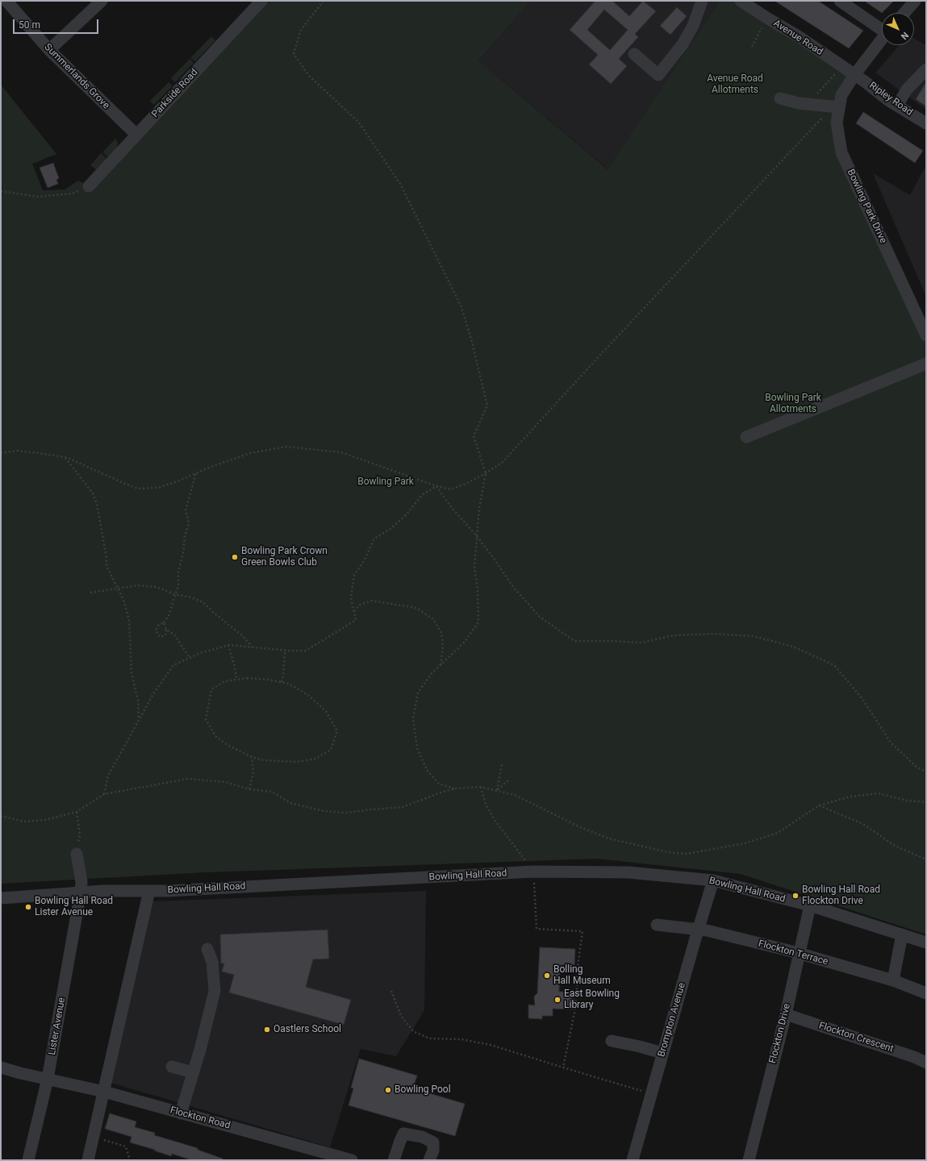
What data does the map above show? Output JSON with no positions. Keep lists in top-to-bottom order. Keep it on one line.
{"streets":{"street":["Avenue Road","Summerlands Grove","Parkside Road","Ripley Road","Bowling Park Drive","Bowling Hall Road","Flockton Terrace","Brompton Avenue","Lister Avenue","Flockton Drive","Flockton Crescent","Flockton Road"]},"crossings":[["Avenue Road","Ripley Road"],["Avenue Road","Bowling Park Drive"],["Summerlands Grove","Parkside Road"],["Ripley Road","Bowling Park Drive"],["Bowling Hall Road","Brompton Avenue"],["Bowling Hall Road","Lister Avenue"],["Bowling Hall Road","Flockton Drive"],["Flockton Terrace","Brompton Avenue"],["Flockton Terrace","Flockton Drive"],["Lister Avenue","Flockton Road"],["Flockton Drive","Flockton Crescent"]],"parks":["Avenue Road Allotments","Bowling Park Allotments","Bowling Park"],"places":["Bowling Park Crown Green Bowls Club","Bowling Hall Road Flockton Drive","Bowling Hall Road Lister Avenue","Bolling Hall Museum","East Bowling Library","Oastlers School","Bowling Pool"],"scale_bar":"50 m","north":"bottom right"}
